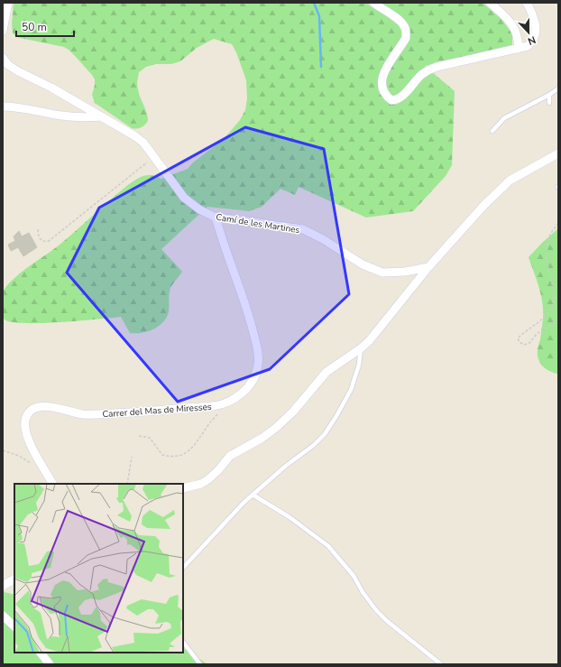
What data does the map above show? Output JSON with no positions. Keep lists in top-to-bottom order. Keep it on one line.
{"streets":{"street":["Camí de les Martines","Carrer del Mas de Miresses"]},"crossings":[["Camí de les Martines","Carrer del Mas de Miresses"]],"scale_bar":"50 m","north":"bottom"}
